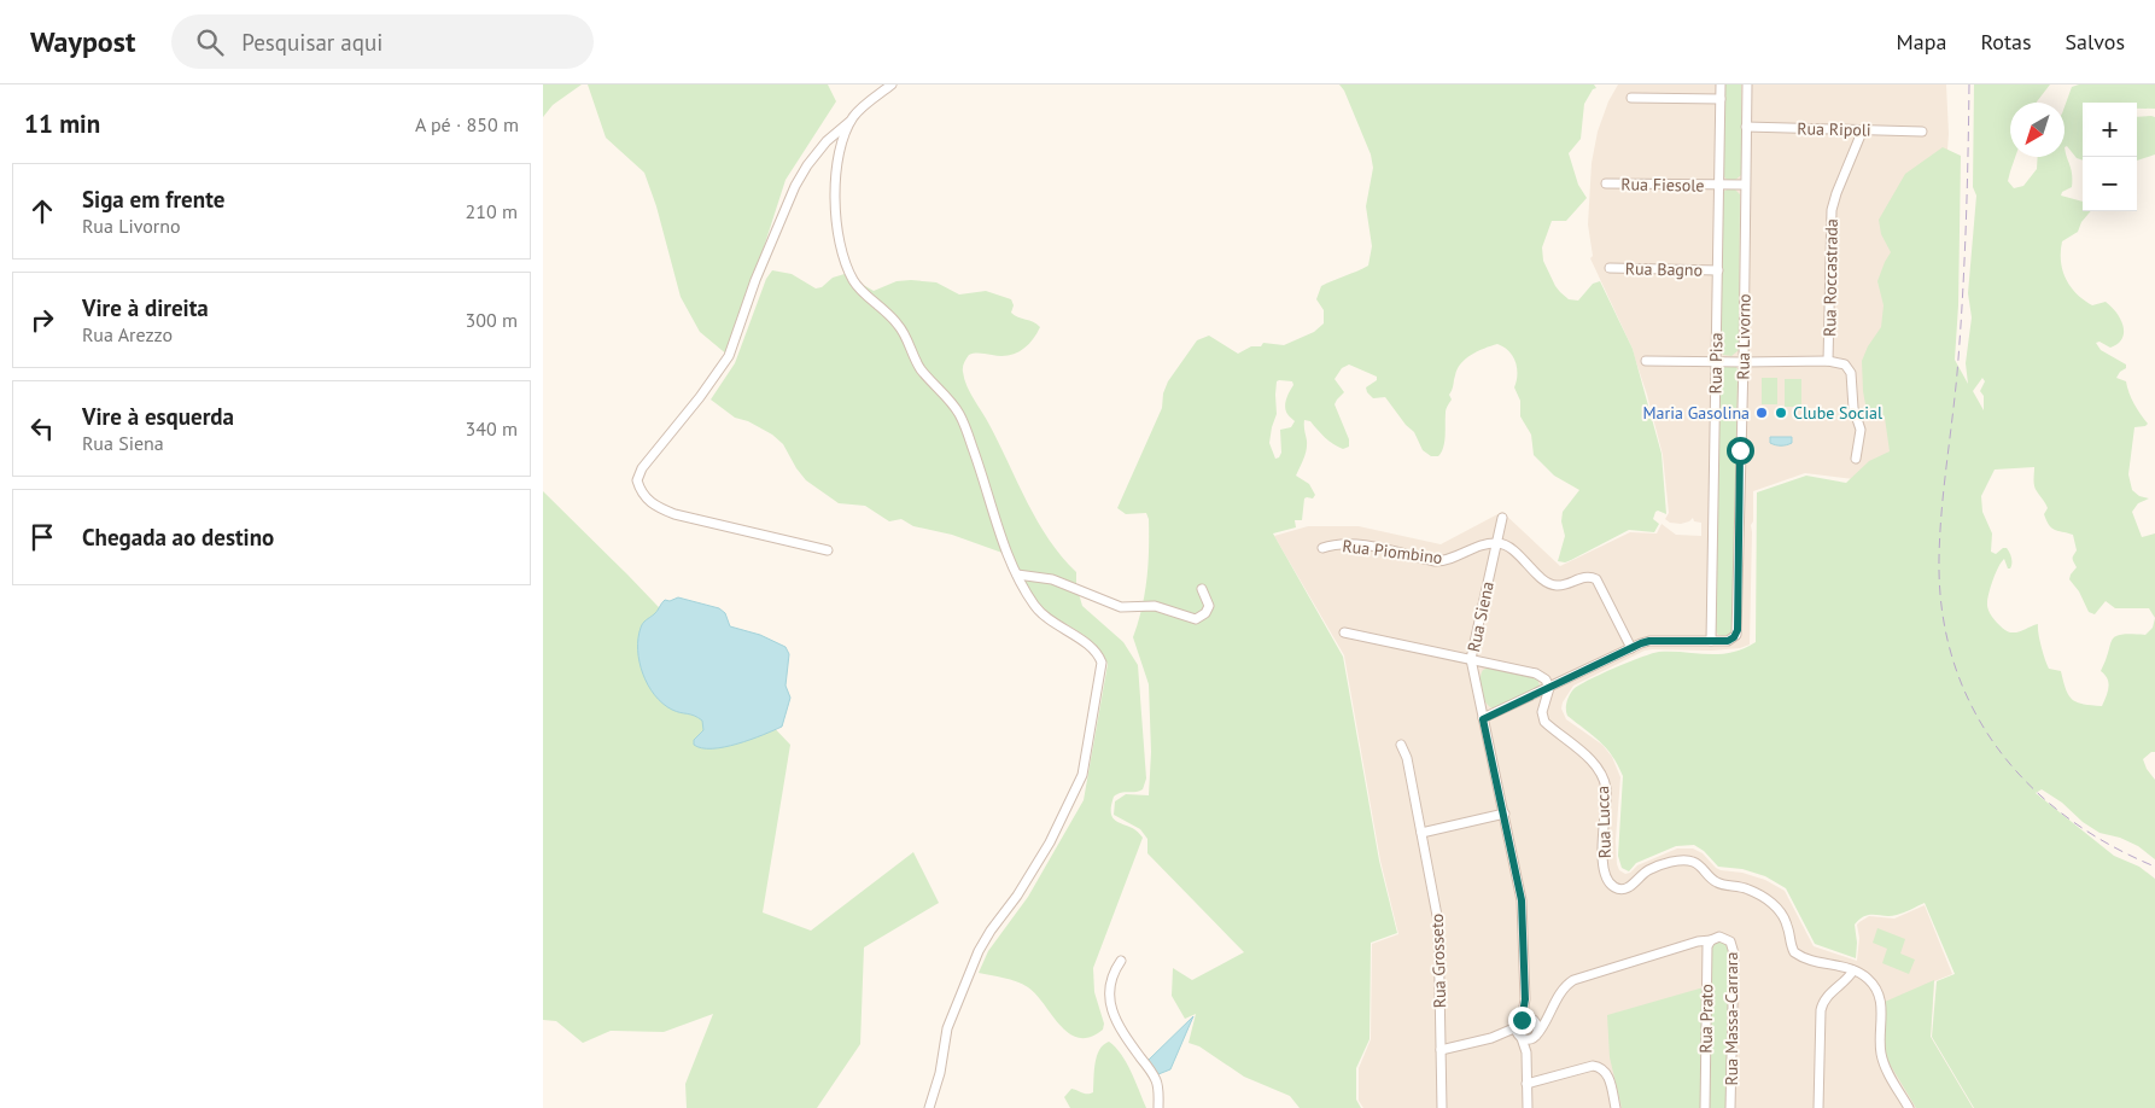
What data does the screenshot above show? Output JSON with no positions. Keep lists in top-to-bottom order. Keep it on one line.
{"streets":{"street":["Rua Ripoli","Rua Fiesole","Rua Bagno","Rua Roccastrada","Rua Livorno","Rua Pisa","Rua Piombino","Rua Siena","Rua Lucca","Rua Grosseto","Rua Prato","Rua Massa-Carrara"]},"crossings":[["Rua Ripoli","Rua Roccastrada"],["Rua Ripoli","Rua Livorno"],["Rua Fiesole","Rua Livorno"],["Rua Fiesole","Rua Pisa"],["Rua Bagno","Rua Pisa"],["Rua Livorno","Rua Pisa"],["Rua Livorno","Rua Siena"],["Rua Livorno","Rua Lucca"],["Rua Piombino","Rua Siena"],["Rua Prato","Rua Massa-Carrara"]],"places":["Maria Gasolina","Clube Social"],"north":"bottom left","page":{"header":"Waypost","search":"Pesquisar aqui","nav":["Mapa","Rotas","Salvos"],"heading":["11 min","A pé · 850 m"],"map_buttons":["+","−"],"list":[["Siga em frente","Rua Livorno","210 m"],["Vire à direita","Rua Arezzo","300 m"],["Vire à esquerda","Rua Siena","340 m"],"Chegada ao destino"]}}
